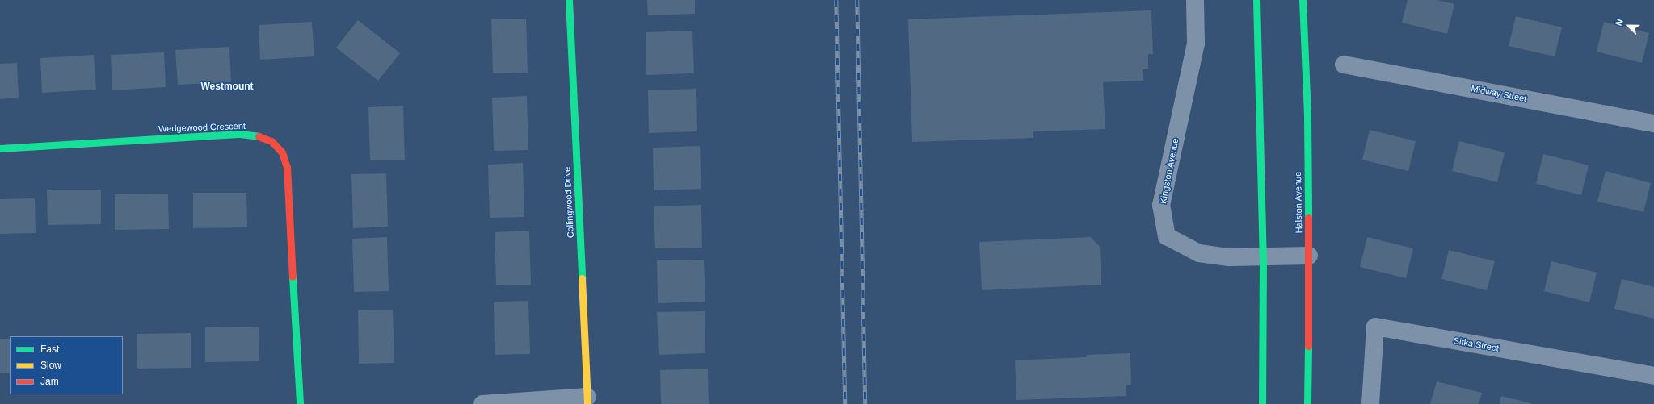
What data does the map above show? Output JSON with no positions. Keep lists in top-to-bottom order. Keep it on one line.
{"streets":{"street":["Midway Street","Wedgewood Crescent","Kingston Avenue","Collingwood Drive","Halston Avenue","Sitka Street"]},"crossings":[["Kingston Avenue","Halston Avenue"]],"districts":["Westmount"],"legend":["Fast","Slow","Jam"],"north":"left"}
